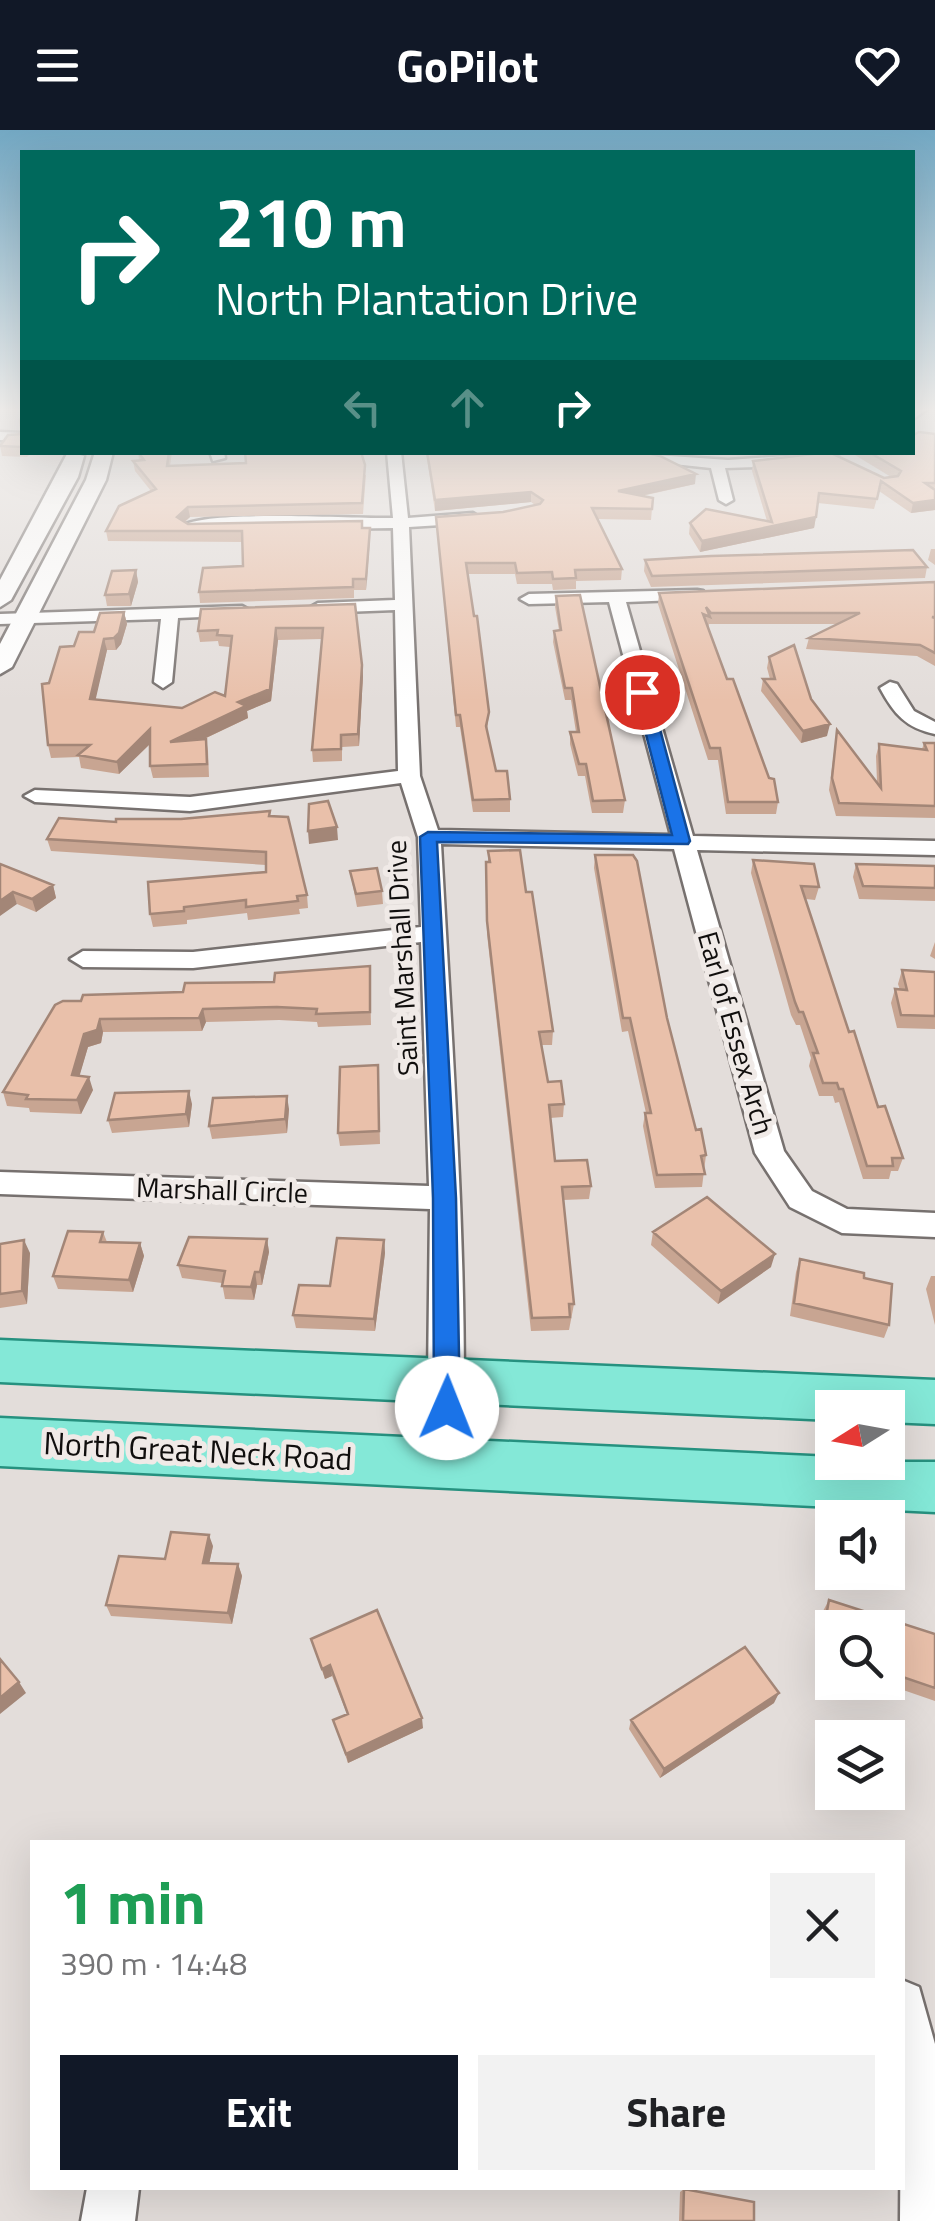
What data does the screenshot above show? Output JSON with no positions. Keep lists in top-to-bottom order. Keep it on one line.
{"streets":{"main road":["North Great Neck Road"],"street":["Saint Marshall Drive","Earl of Essex Arch","Marshall Circle"]},"crossings":[["Saint Marshall Drive","Marshall Circle"],["Saint Marshall Drive","North Great Neck Road"]],"north":"left","page":{"header":"GoPilot","turn":["210 m","North Plantation Drive"],"heading":["1 min","390 m · 14:48"],"buttons":["Exit","Share"]}}
